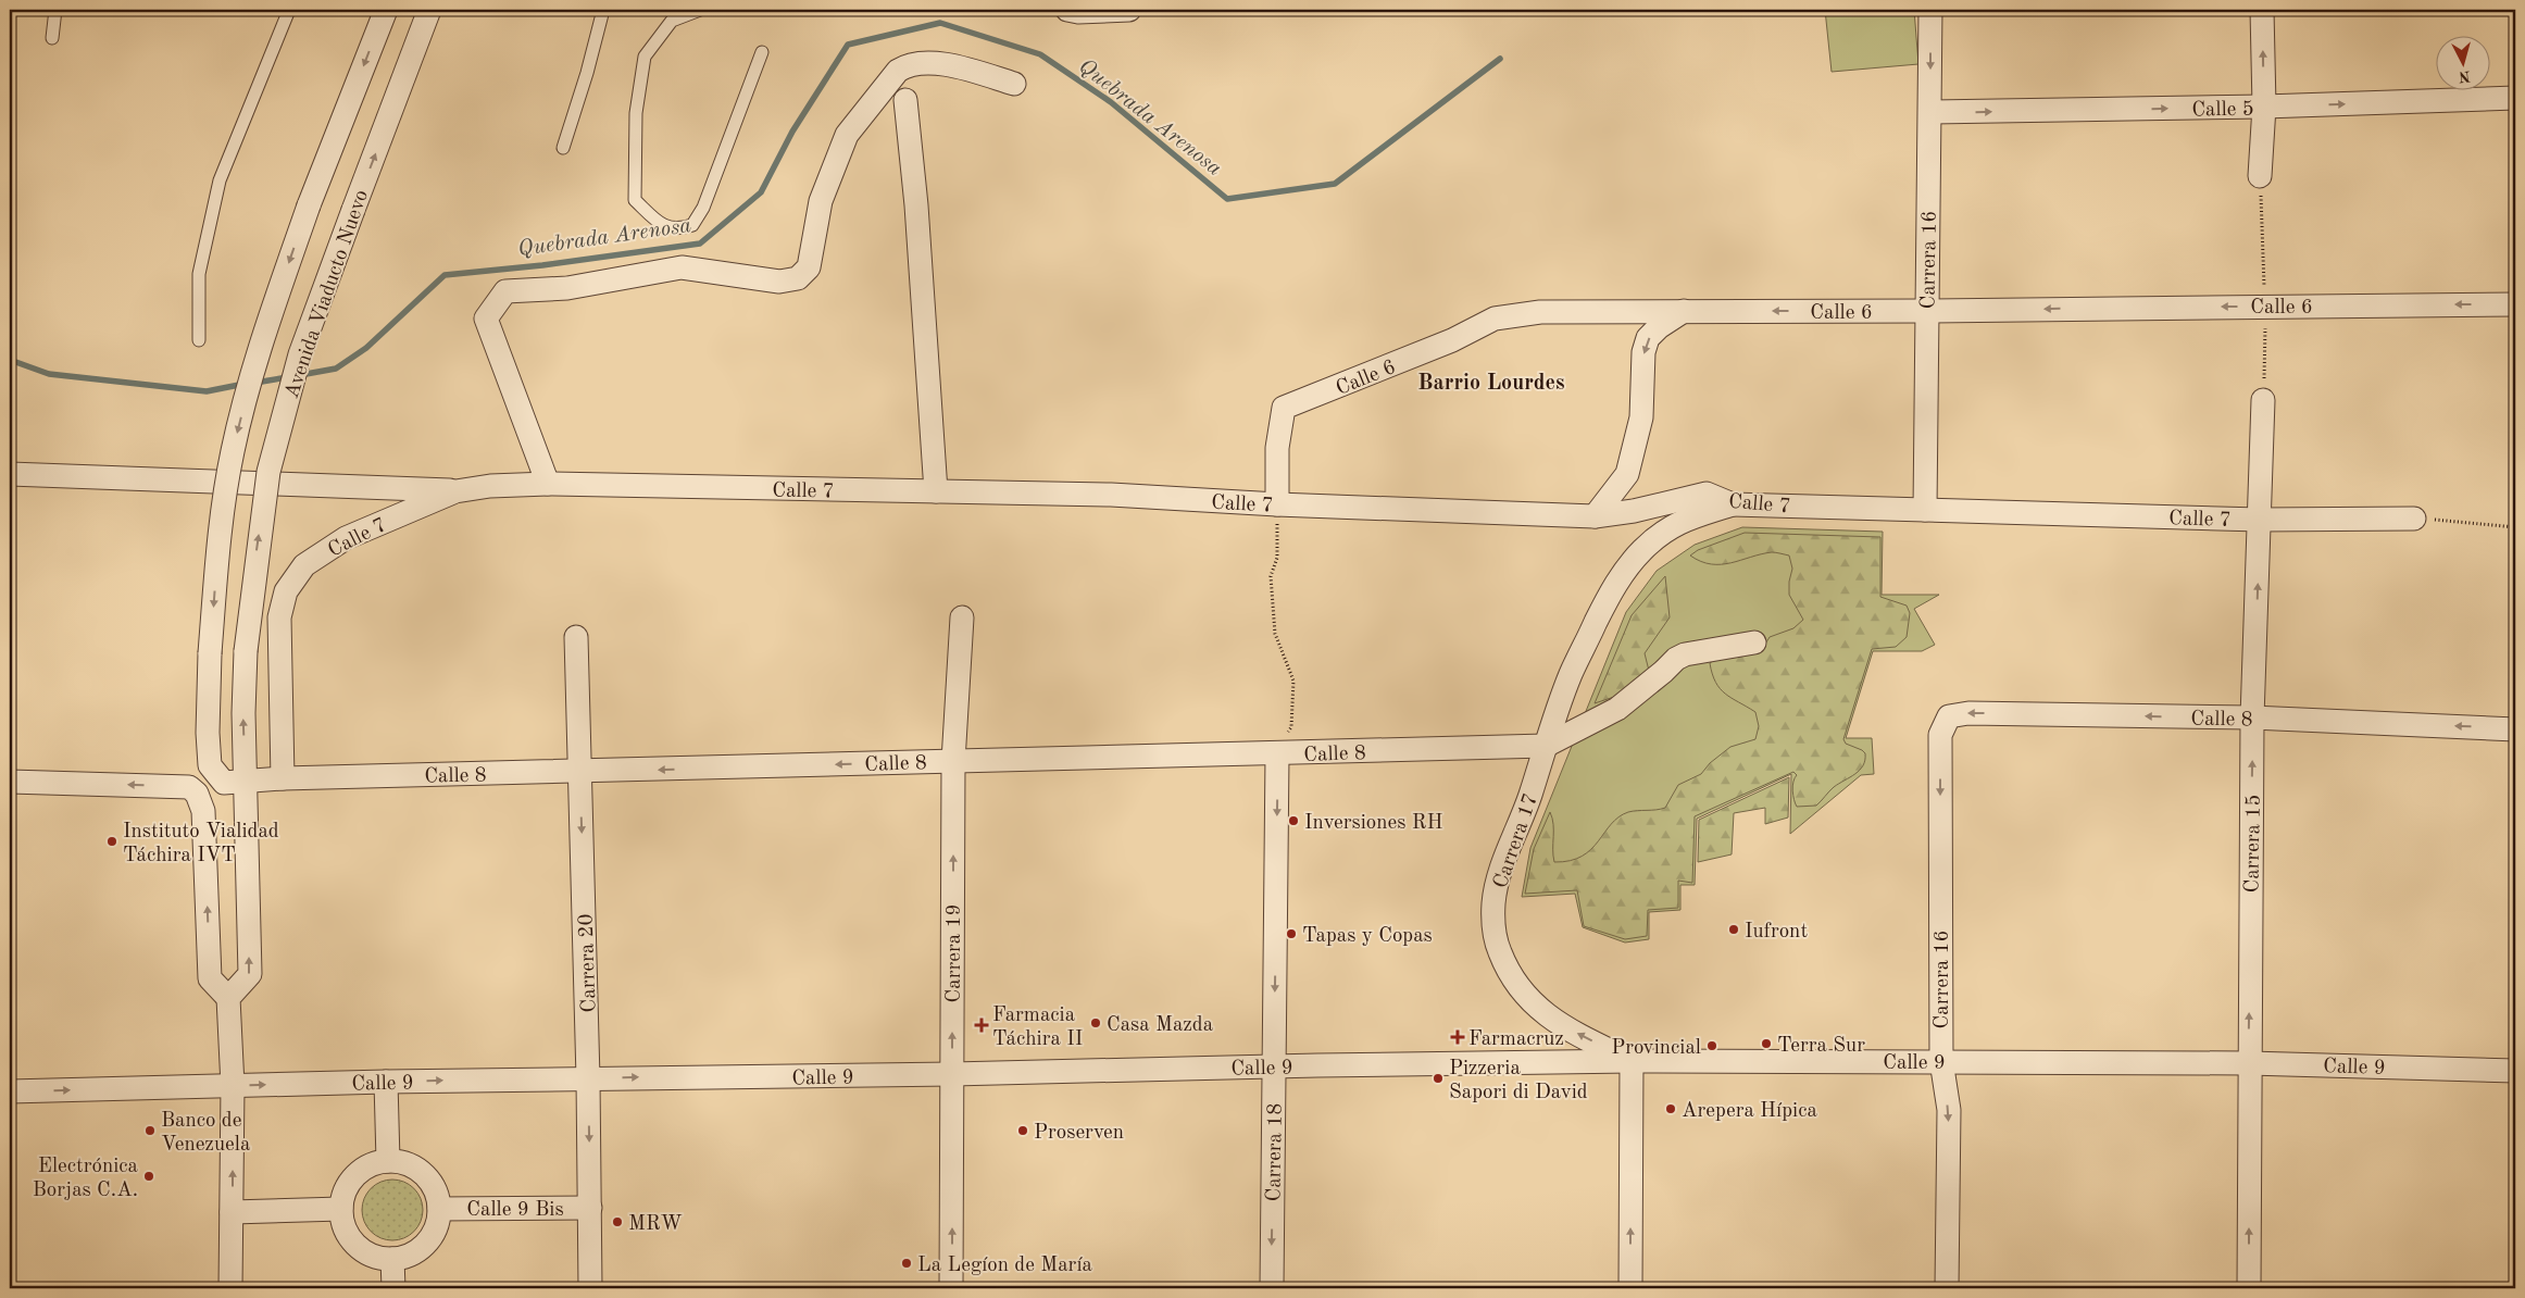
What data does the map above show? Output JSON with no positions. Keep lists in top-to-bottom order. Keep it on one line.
{"streets":{"street":["Calle 5","Carrera 16","Avenida Viaducto Nuevo","Calle 6","Calle 7","Calle 8","Carrera 17","Carrera 15","Carrera 19","Carrera 20","Calle 9","Carrera 18","Calle 9 Bis"]},"crossings":[["Calle 5","Carrera 16"],["Carrera 16","Calle 6"],["Carrera 16","Calle 7"],["Carrera 16","Calle 8"],["Carrera 16","Calle 9"],["Avenida Viaducto Nuevo","Calle 8"],["Calle 6","Calle 7"],["Calle 7","Calle 8"],["Calle 7","Carrera 17"],["Calle 7","Carrera 15"],["Calle 8","Carrera 17"],["Calle 8","Carrera 15"],["Calle 8","Carrera 19"],["Calle 8","Carrera 20"],["Calle 8","Carrera 18"],["Carrera 17","Calle 9"],["Carrera 15","Calle 9"],["Carrera 19","Calle 9"],["Carrera 20","Calle 9"],["Carrera 20","Calle 9 Bis"],["Calle 9","Carrera 18"]],"one_way":["Calle 5","Carrera 16","Calle 6","Calle 8","Carrera 17","Carrera 15","Carrera 19","Carrera 20","Calle 9","Carrera 18"],"districts":["Barrio Lourdes"],"water":["Quebrada Arenosa"],"places":{"other":["Inversiones RH","Instituto Vialidad Táchira IVT","Iufront","Tapas y Copas","Casa Mazda","Terra Sur","Provincial","Pizzeria Sapori di David","Arepera Hípica","Banco de Venezuela","Proserven","Electrónica Borjas C.A.","MRW","La Legíon de María"],"health":["Farmacia Táchira II","Farmacruz"]},"north":"bottom"}
